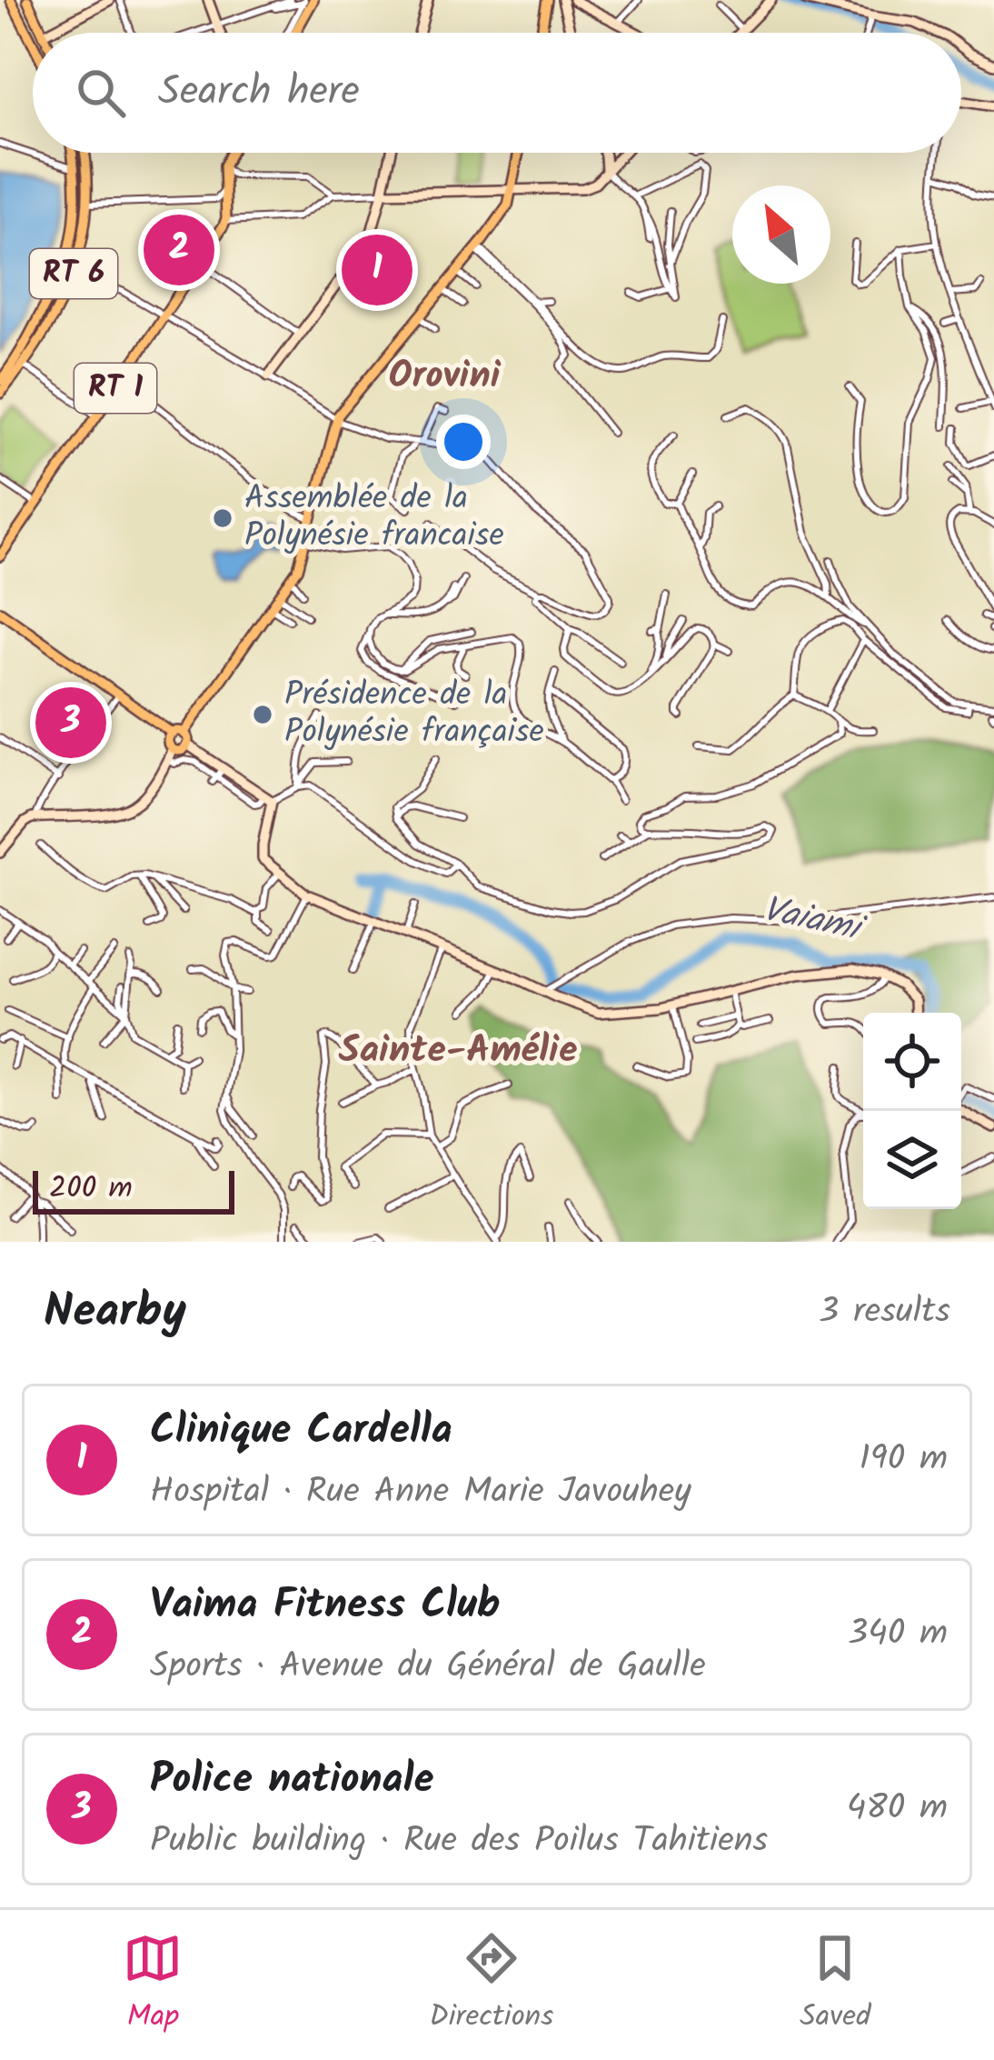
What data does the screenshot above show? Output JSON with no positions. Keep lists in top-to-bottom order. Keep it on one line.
{"streets":{"main road":["RT 6","RT 1"]},"districts":["Orovini","Sainte-Amélie"],"water":["Vaiami"],"places":["Assemblée de la Polynésie francaise","Présidence de la Polynésie française"],"scale_bar":"200 m","north":"top left","page":{"search":"Search here","pins":["2","1","3"],"scale":"200 m","heading":["Nearby","3 results"],"list":[{"mark":"1","name":"Clinique Cardella","note":"Hospital · Rue Anne Marie Javouhey","value":"190 m"},{"mark":"2","name":"Vaima Fitness Club","note":"Sports · Avenue du Général de Gaulle","value":"340 m"},{"mark":"3","name":"Police nationale","note":"Public building · Rue des Poilus Tahitiens","value":"480 m"}],"nav":["Map","Directions","Saved"]}}
